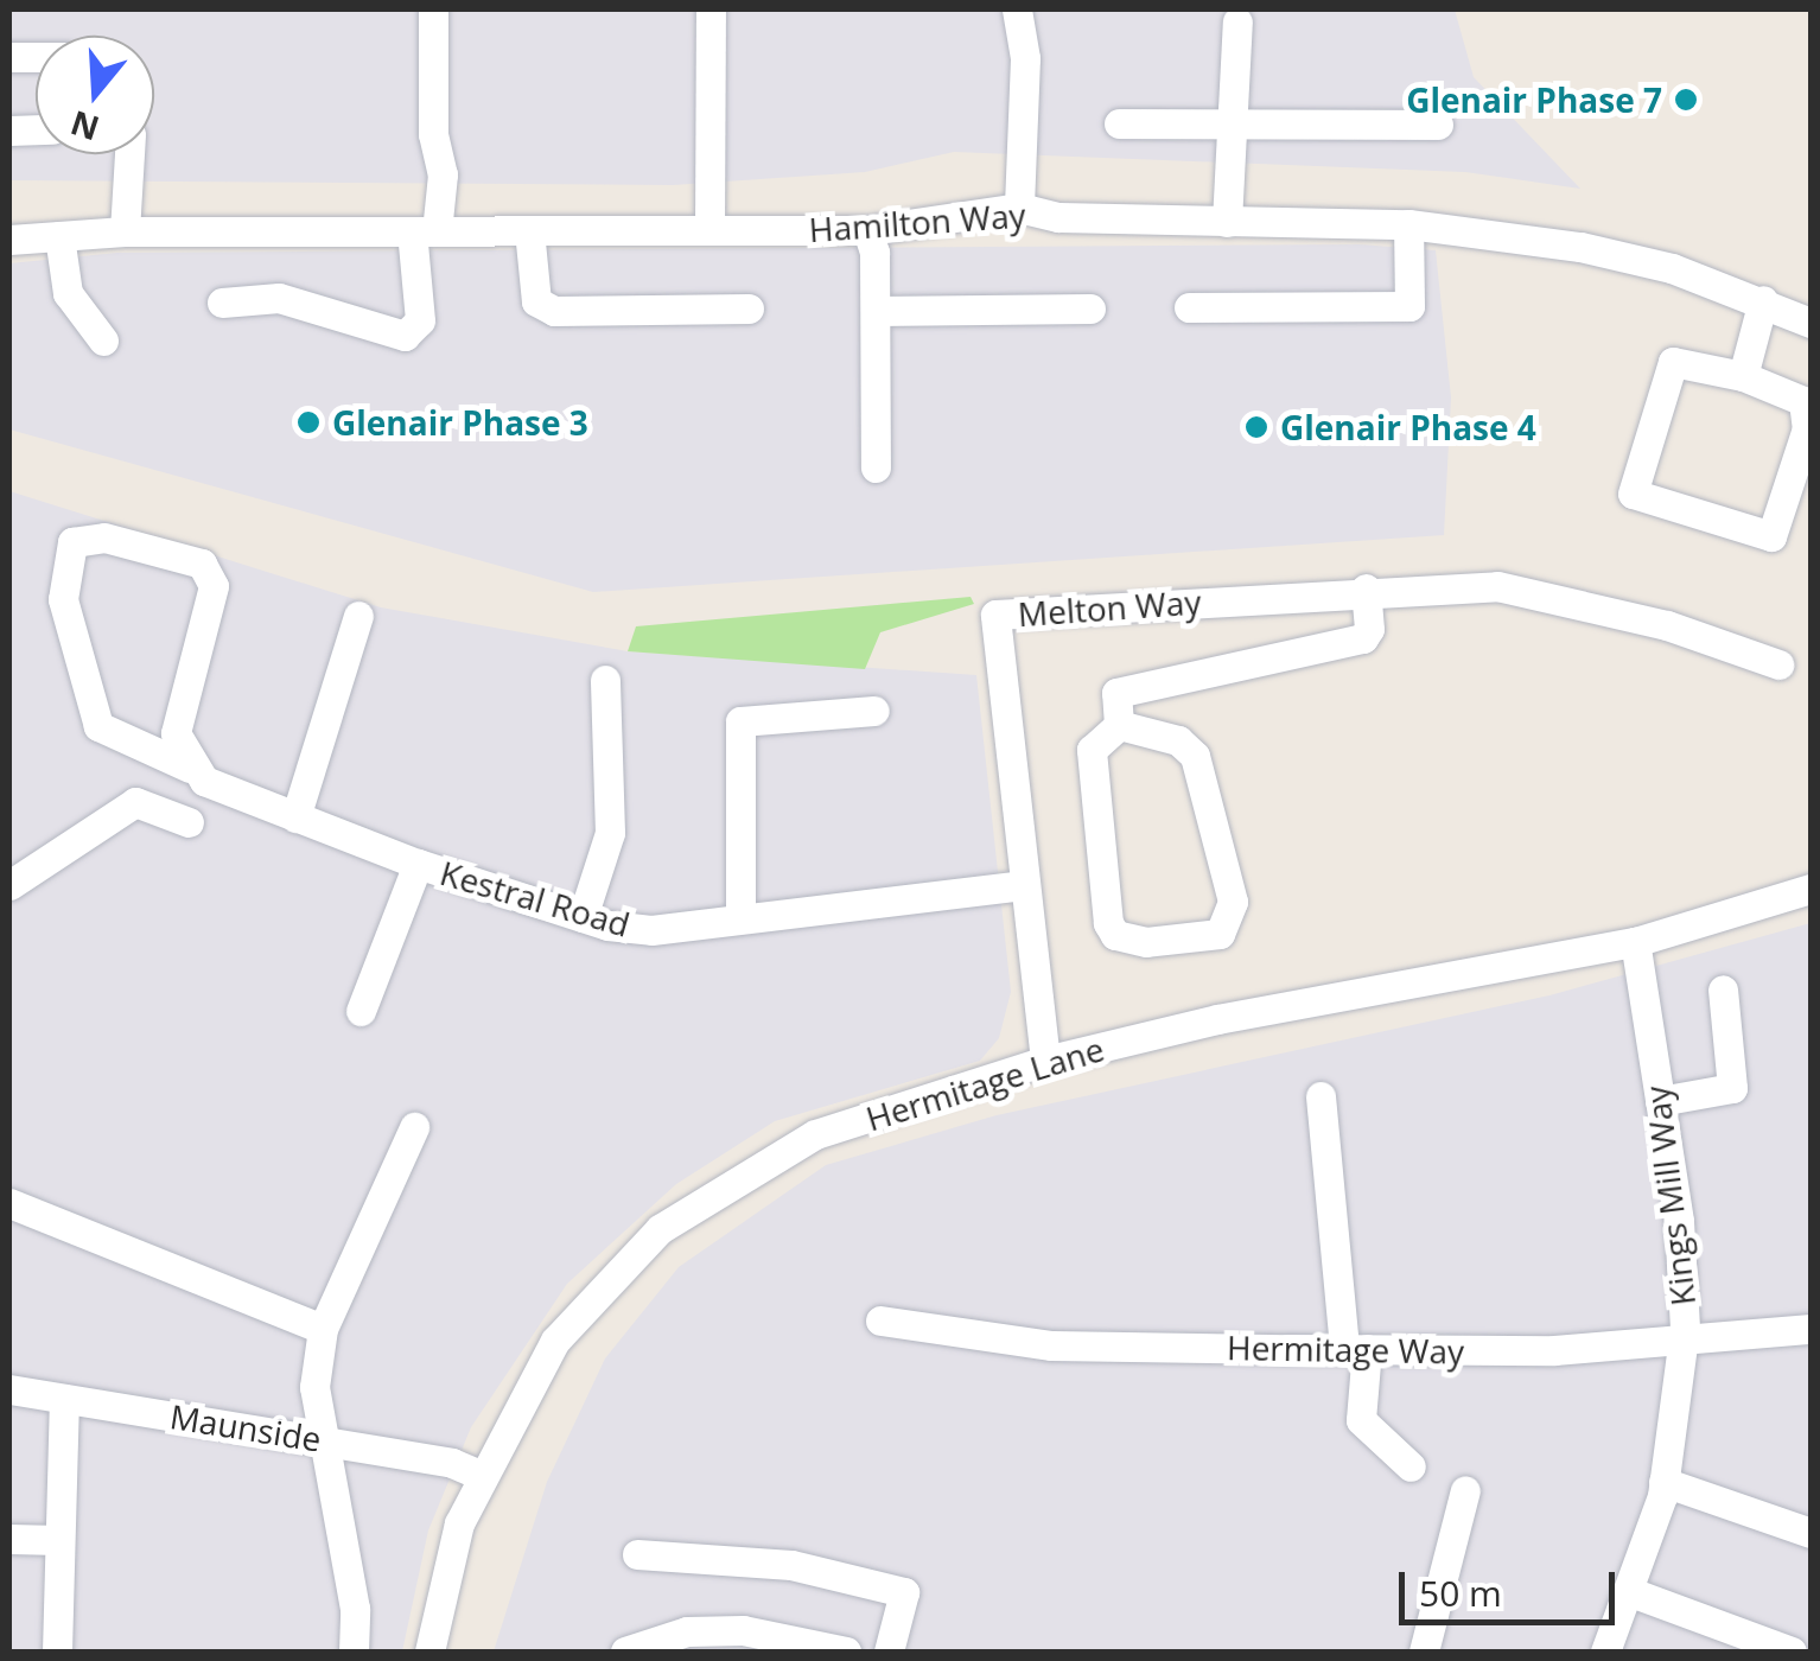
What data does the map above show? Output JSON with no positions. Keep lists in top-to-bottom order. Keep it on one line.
{"streets":{"street":["Hamilton Way","Melton Way","Kestral Road","Hermitage Lane","Kings Mill Way","Hermitage Way","Maunside"]},"crossings":[["Melton Way","Kestral Road"],["Melton Way","Hermitage Lane"],["Hermitage Lane","Kings Mill Way"],["Hermitage Lane","Maunside"],["Kings Mill Way","Hermitage Way"]],"places":["Glenair Phase 7","Glenair Phase 3","Glenair Phase 4"],"scale_bar":"50 m","north":"bottom"}
